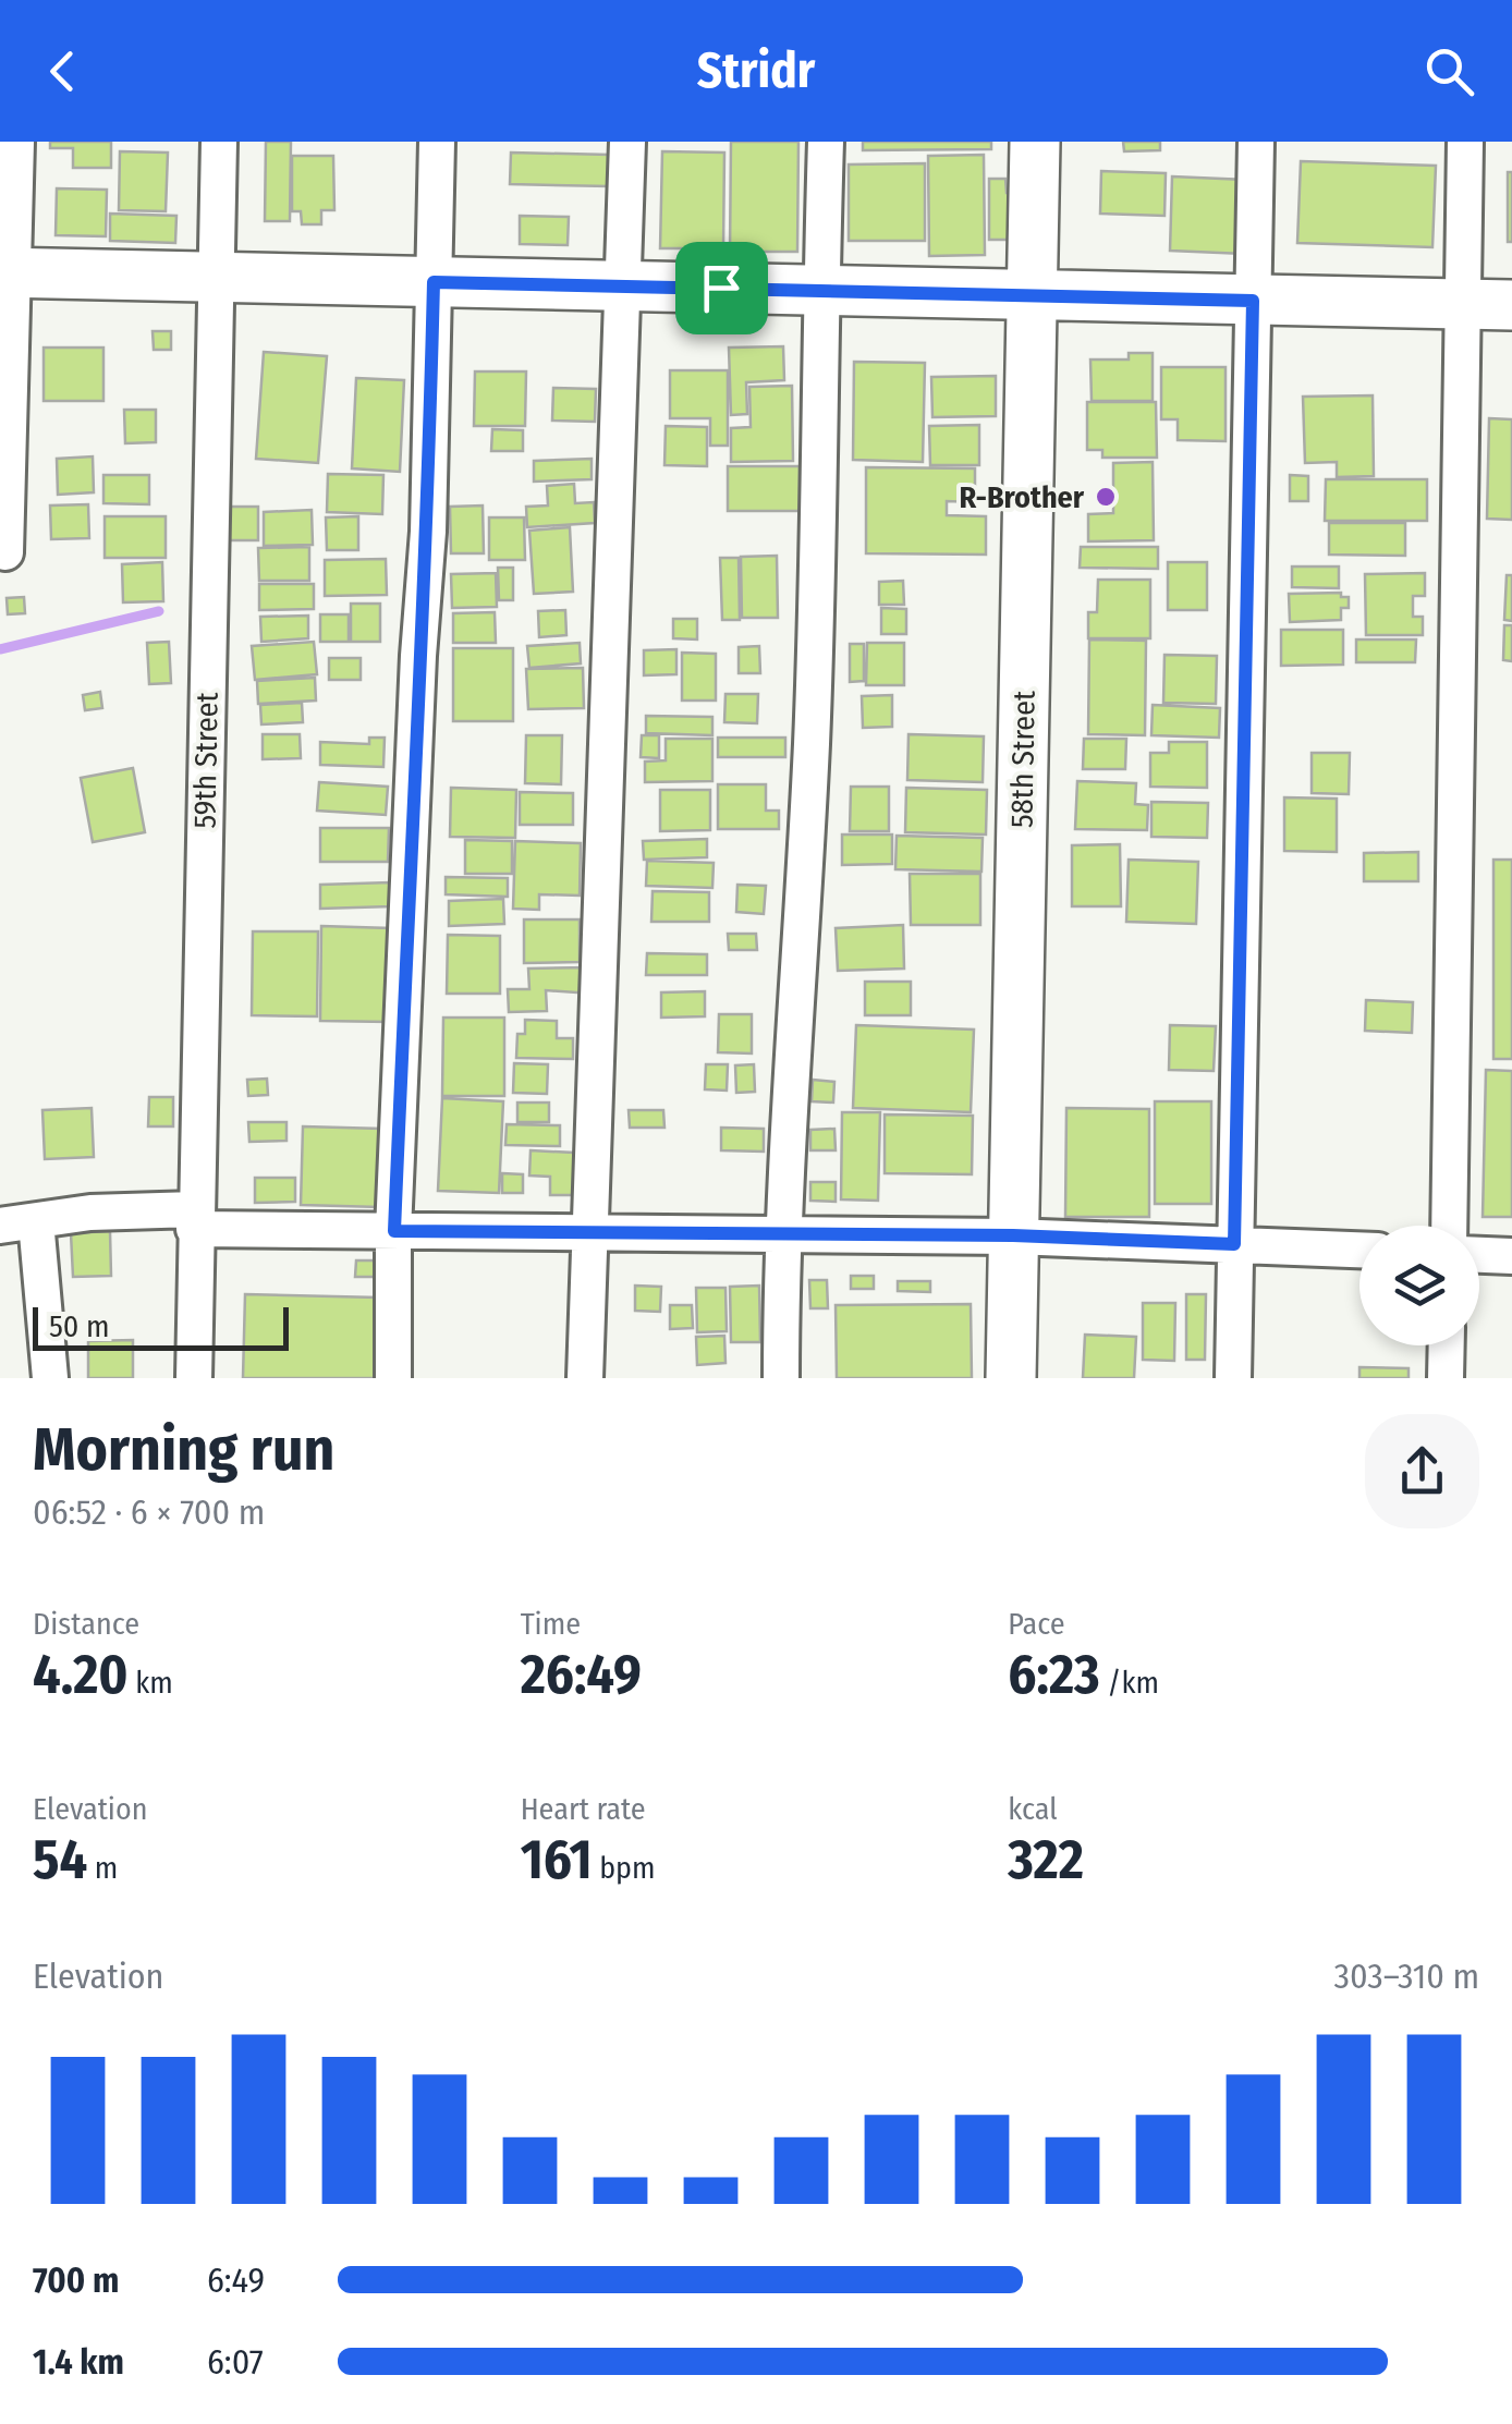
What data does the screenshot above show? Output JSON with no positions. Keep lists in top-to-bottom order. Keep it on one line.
{"streets":{"street":["58th Street","59th Street"]},"places":["R-Brother"],"scale_bar":"50 m","page":{"header":"Stridr","scale":"50 m","heading":["Morning run","06:52 · 6 × 700 m"],"stats":[["Distance","4.20 km"],["Time","26:49"],["Pace","6:23 /km"],["Elevation","54 m"],["Heart rate","161 bpm"],["kcal","322"]],"chart":["Elevation","303–310 m"],"list":[{"name":"700 m","note":"6:49"},{"name":"1.4 km","note":"6:07"}]}}
